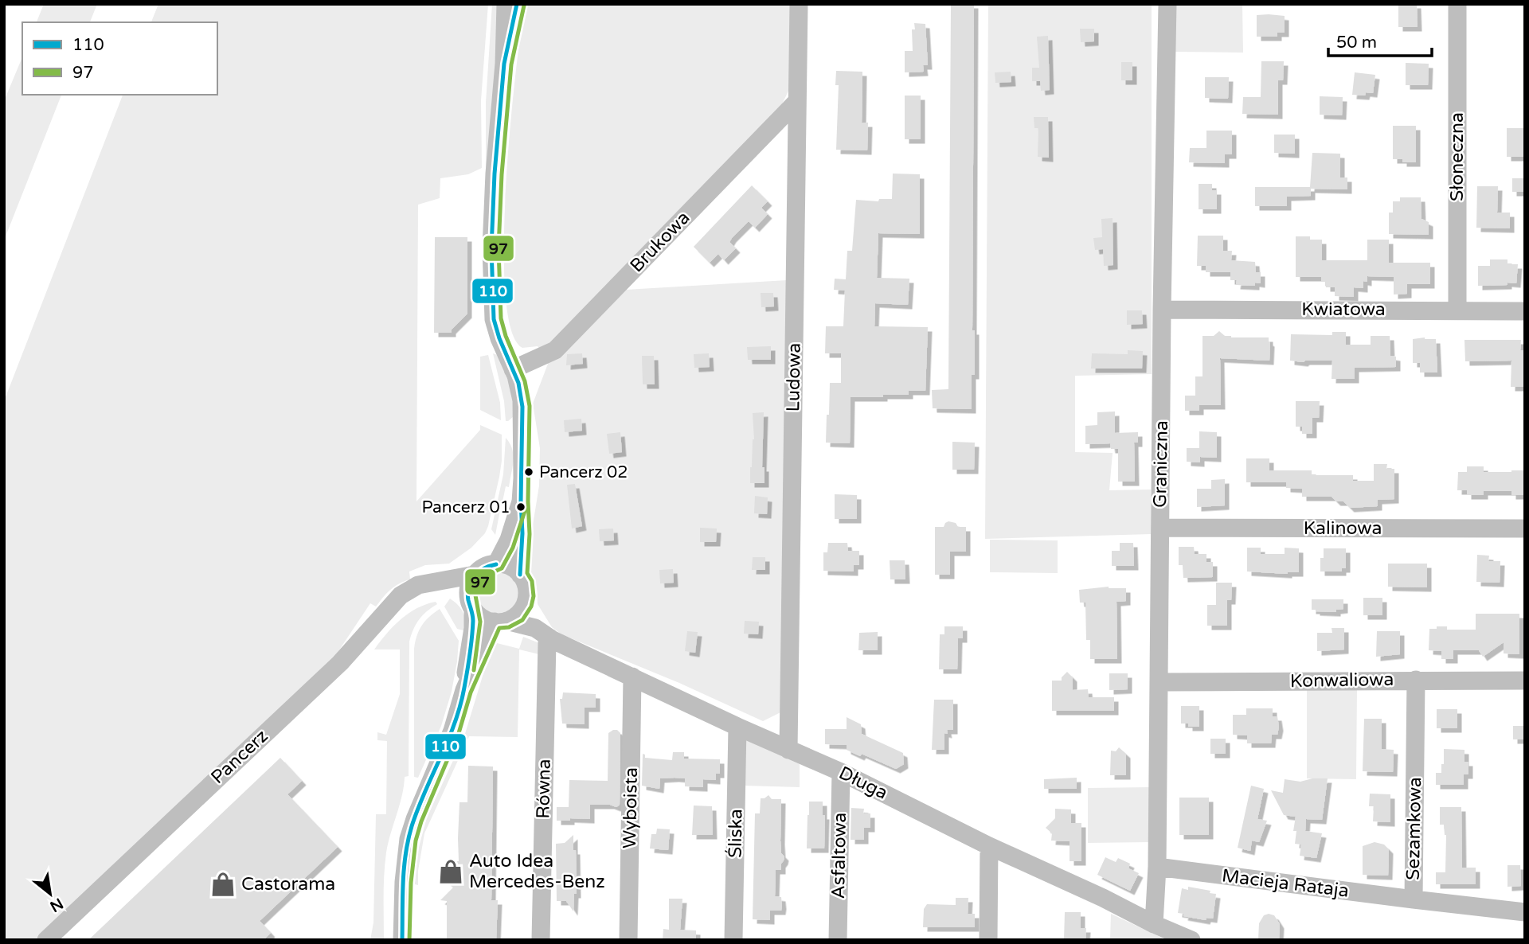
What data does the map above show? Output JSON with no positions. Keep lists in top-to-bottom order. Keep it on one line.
{"streets":{"street":["Słoneczna","Brukowa","Kwiatowa","Ludowa","Graniczna","Kalinowa","Konwaliowa","Pancerz","Długa","Równa","Wyboista","Sezamkowa","Śliska","Asfaltowa","Macieja Rataja"]},"crossings":[["Słoneczna","Kwiatowa"],["Brukowa","Ludowa"],["Kwiatowa","Graniczna"],["Ludowa","Długa"],["Graniczna","Kalinowa"],["Graniczna","Konwaliowa"],["Graniczna","Długa"],["Graniczna","Macieja Rataja"],["Konwaliowa","Sezamkowa"],["Pancerz","Długa"],["Długa","Równa"],["Długa","Wyboista"],["Długa","Śliska"],["Długa","Asfaltowa"],["Sezamkowa","Macieja Rataja"]],"places":{"other":["Pancerz 02","Pancerz 01"],"shop":["Auto Idea Mercedes-Benz","Castorama"]},"lines":["transit line 110","transit line 97"],"legend":["110","97"],"scale_bar":"50 m","north":"bottom right"}
